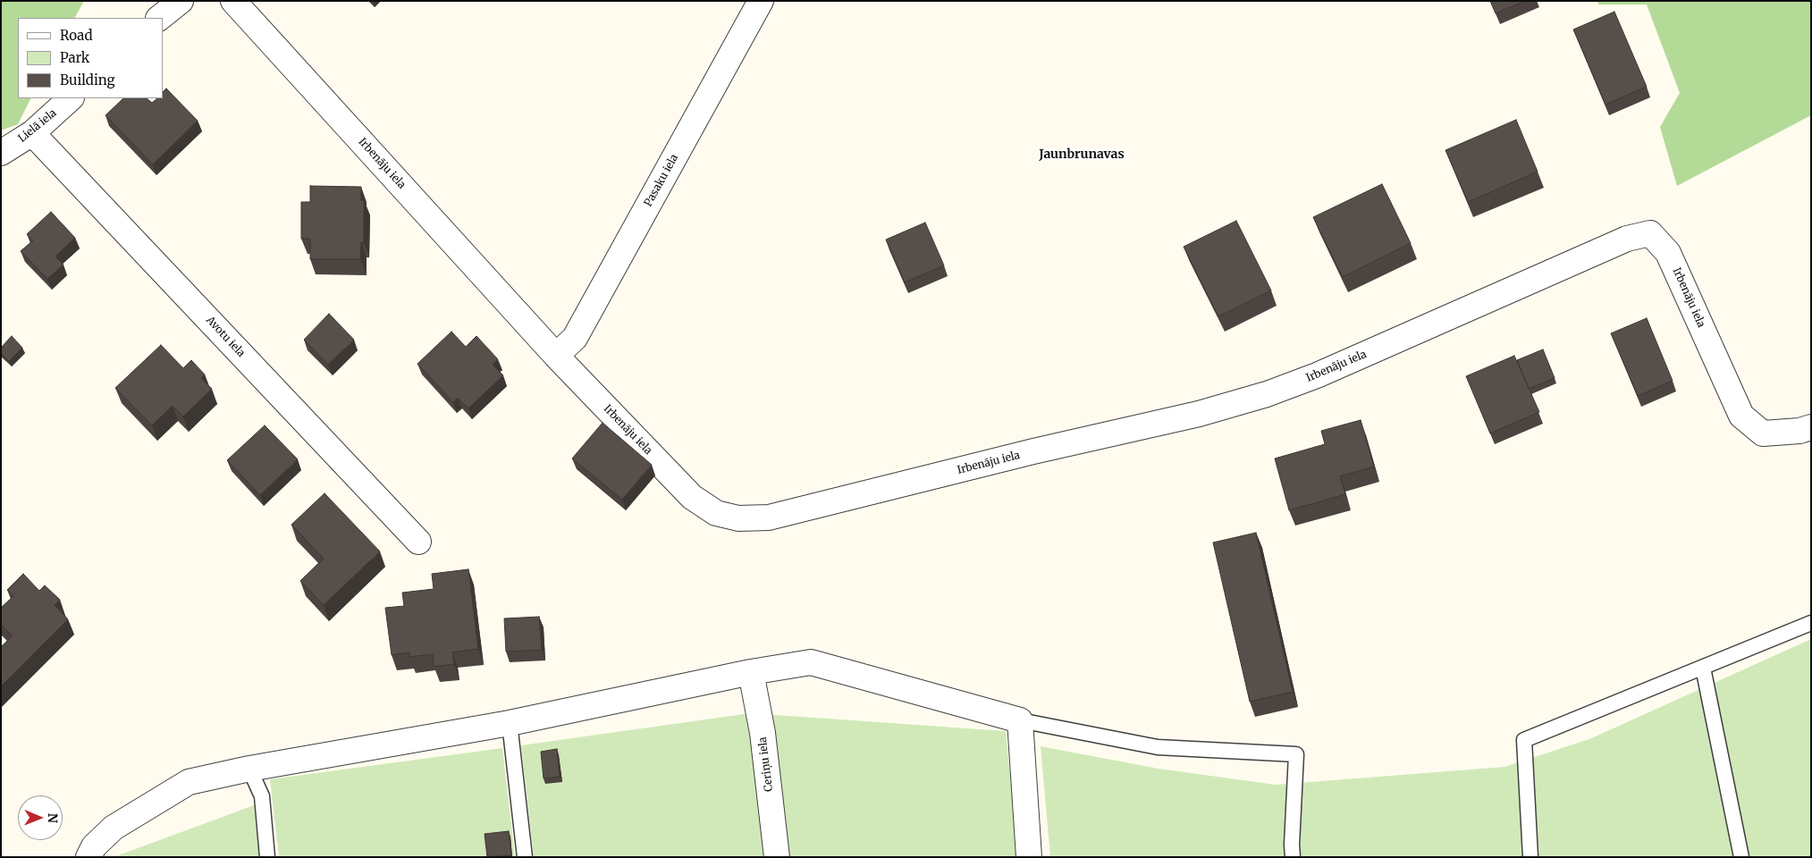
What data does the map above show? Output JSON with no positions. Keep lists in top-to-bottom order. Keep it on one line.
{"streets":{"street":["Lielā iela","Irbenāju iela","Pasaku iela","Avotu iela","Ceriņu iela"]},"crossings":[["Lielā iela","Avotu iela"],["Irbenāju iela","Pasaku iela"]],"districts":["Jaunbrunavas"],"legend":["Road","Park","Building"],"north":"right"}
